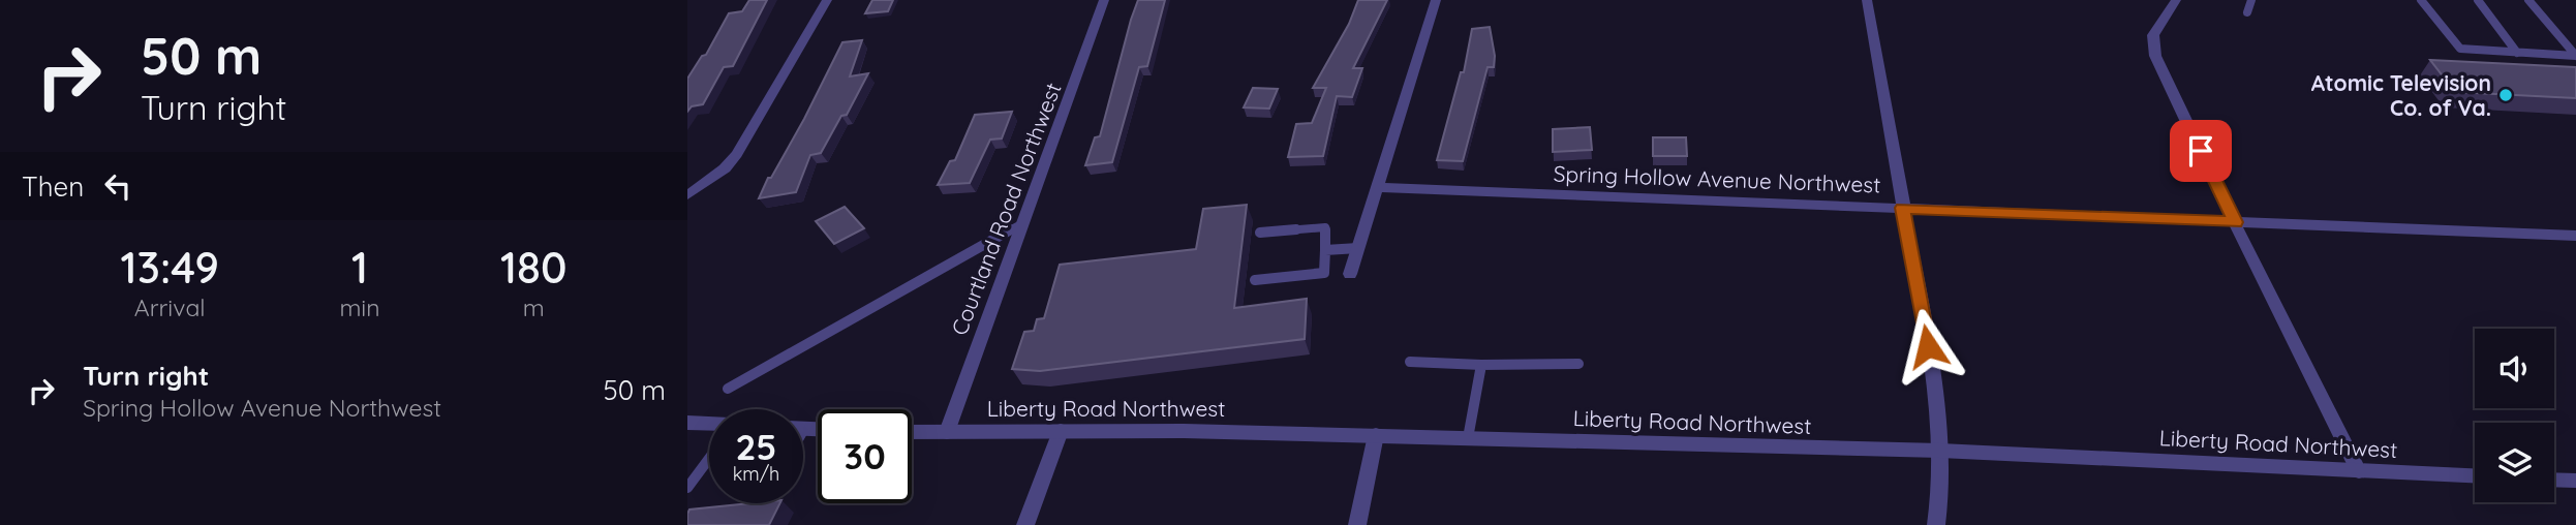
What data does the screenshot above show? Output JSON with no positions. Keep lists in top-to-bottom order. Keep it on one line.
{"streets":{"street":["Spring Hollow Avenue Northwest","Courtland Road Northwest","Liberty Road Northwest"]},"crossings":[["Courtland Road Northwest","Liberty Road Northwest"]],"places":["Atomic Television Co. of Va."],"page":{"turn":["50 m","Turn right"],"then":"Then","eta":["13:49","Arrival","1","min","180","m"],"list":[{"name":"Turn right","note":"Spring Hollow Avenue Northwest","value":"50 m"}],"speed":"25 km/h","limit":"30"}}
